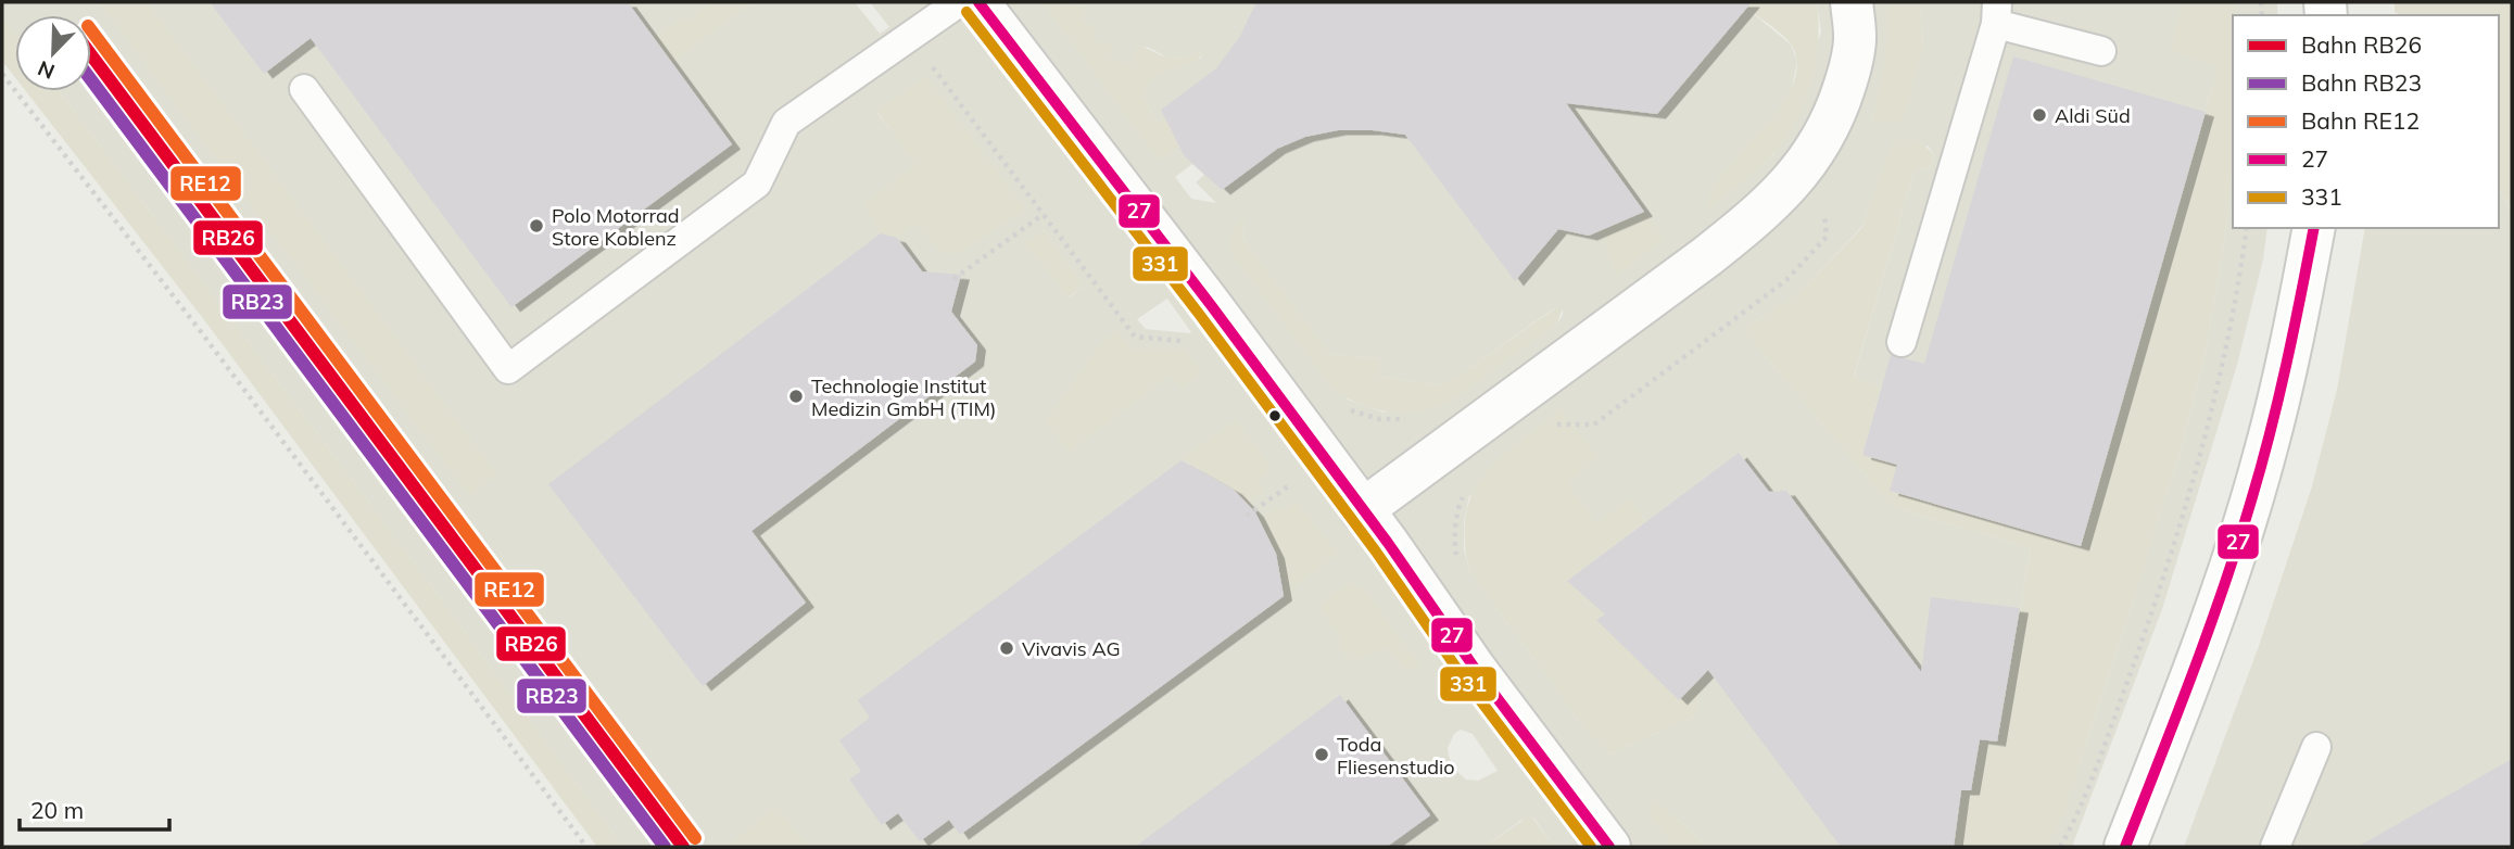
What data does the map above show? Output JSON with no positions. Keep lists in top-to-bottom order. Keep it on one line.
{"places":["Aldi Süd","Polo Motorrad Store Koblenz","Technologie Institut Medizin GmbH (TIM)","Vivavis AG","Toda Fliesenstudio"],"lines":["transit line 27","transit line 331","rail line RE12","rail line RB26","rail line RB23"],"legend":["Bahn RB26","Bahn RB23","Bahn RE12","27","331"],"scale_bar":"20 m","north":"bottom left"}
